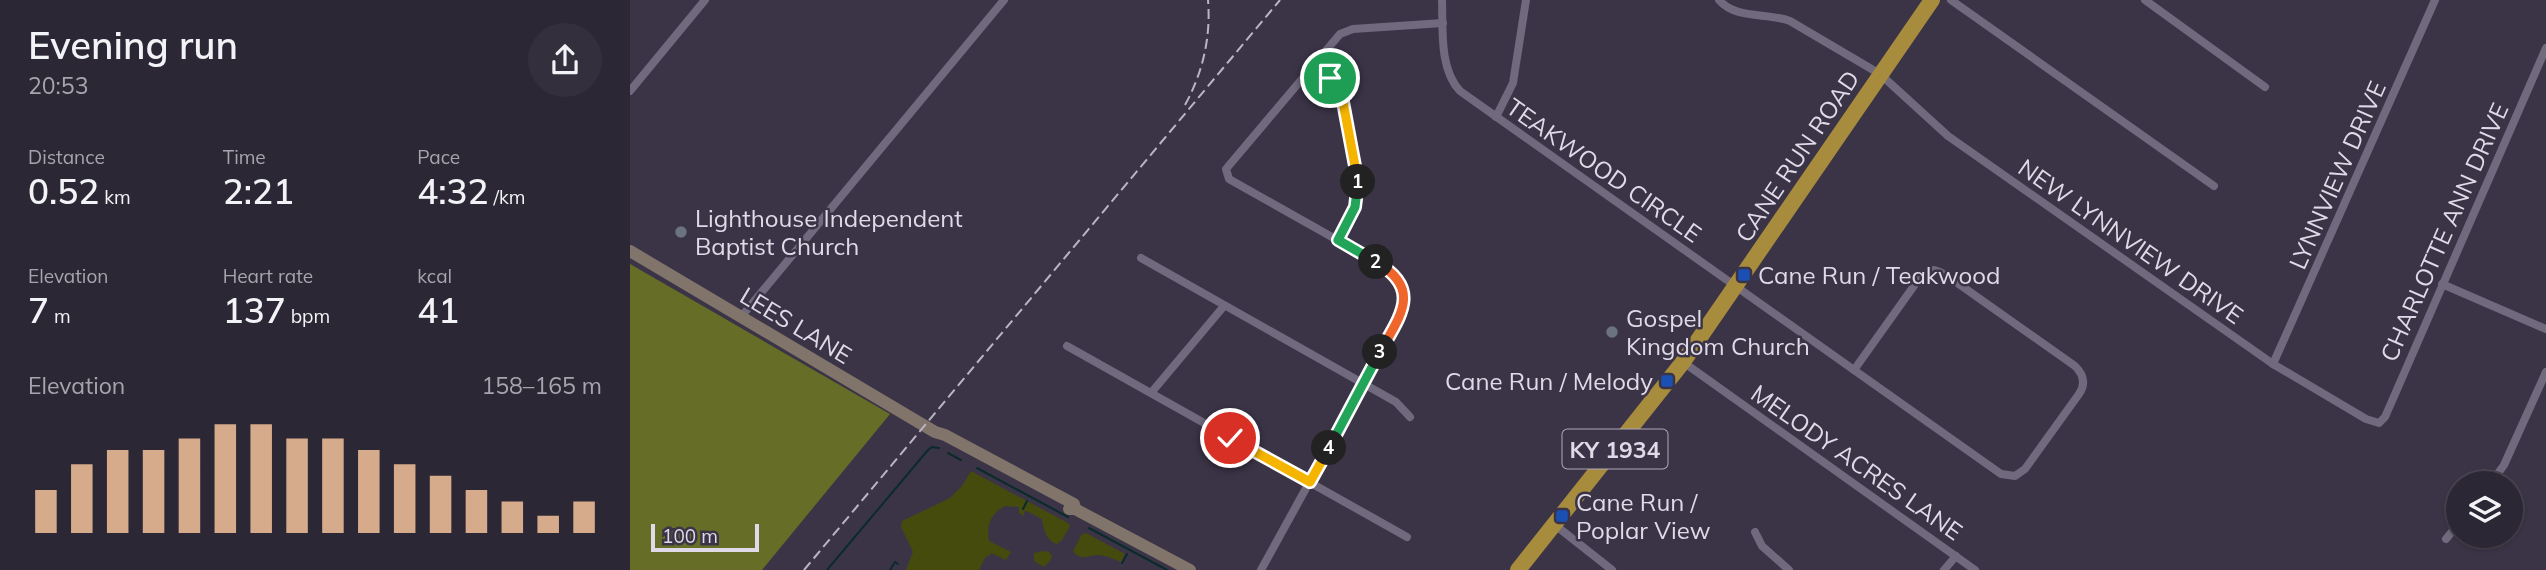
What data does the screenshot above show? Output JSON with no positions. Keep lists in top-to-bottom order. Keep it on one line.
{"streets":{"highway":["CANE RUN ROAD","KY 1934"],"street":["TEAKWOOD CIRCLE","LYNNVIEW DRIVE","CHARLOTTE ANN DRIVE","NEW LYNNVIEW DRIVE","LEES LANE","MELODY ACRES LANE"]},"crossings":[["CANE RUN ROAD","TEAKWOOD CIRCLE"],["CANE RUN ROAD","NEW LYNNVIEW DRIVE"],["CANE RUN ROAD","MELODY ACRES LANE"],["LYNNVIEW DRIVE","NEW LYNNVIEW DRIVE"],["CHARLOTTE ANN DRIVE","NEW LYNNVIEW DRIVE"]],"places":{"other":["Lighthouse Independent Baptist Church","Gospel Kingdom Church"],"transit":["Cane Run / Teakwood","Cane Run / Melody","Cane Run / Poplar View"]},"scale_bar":"100 m","page":{"heading":["Evening run","20:53"],"stats":[["Distance","0.52 km"],["Time","2:21"],["Pace","4:32 /km"],["Elevation","7 m"],["Heart rate","137 bpm"],["kcal","41"]],"pins":["1","2","3","4"],"chart":["Elevation","158–165 m"],"scale":"100 m"}}
